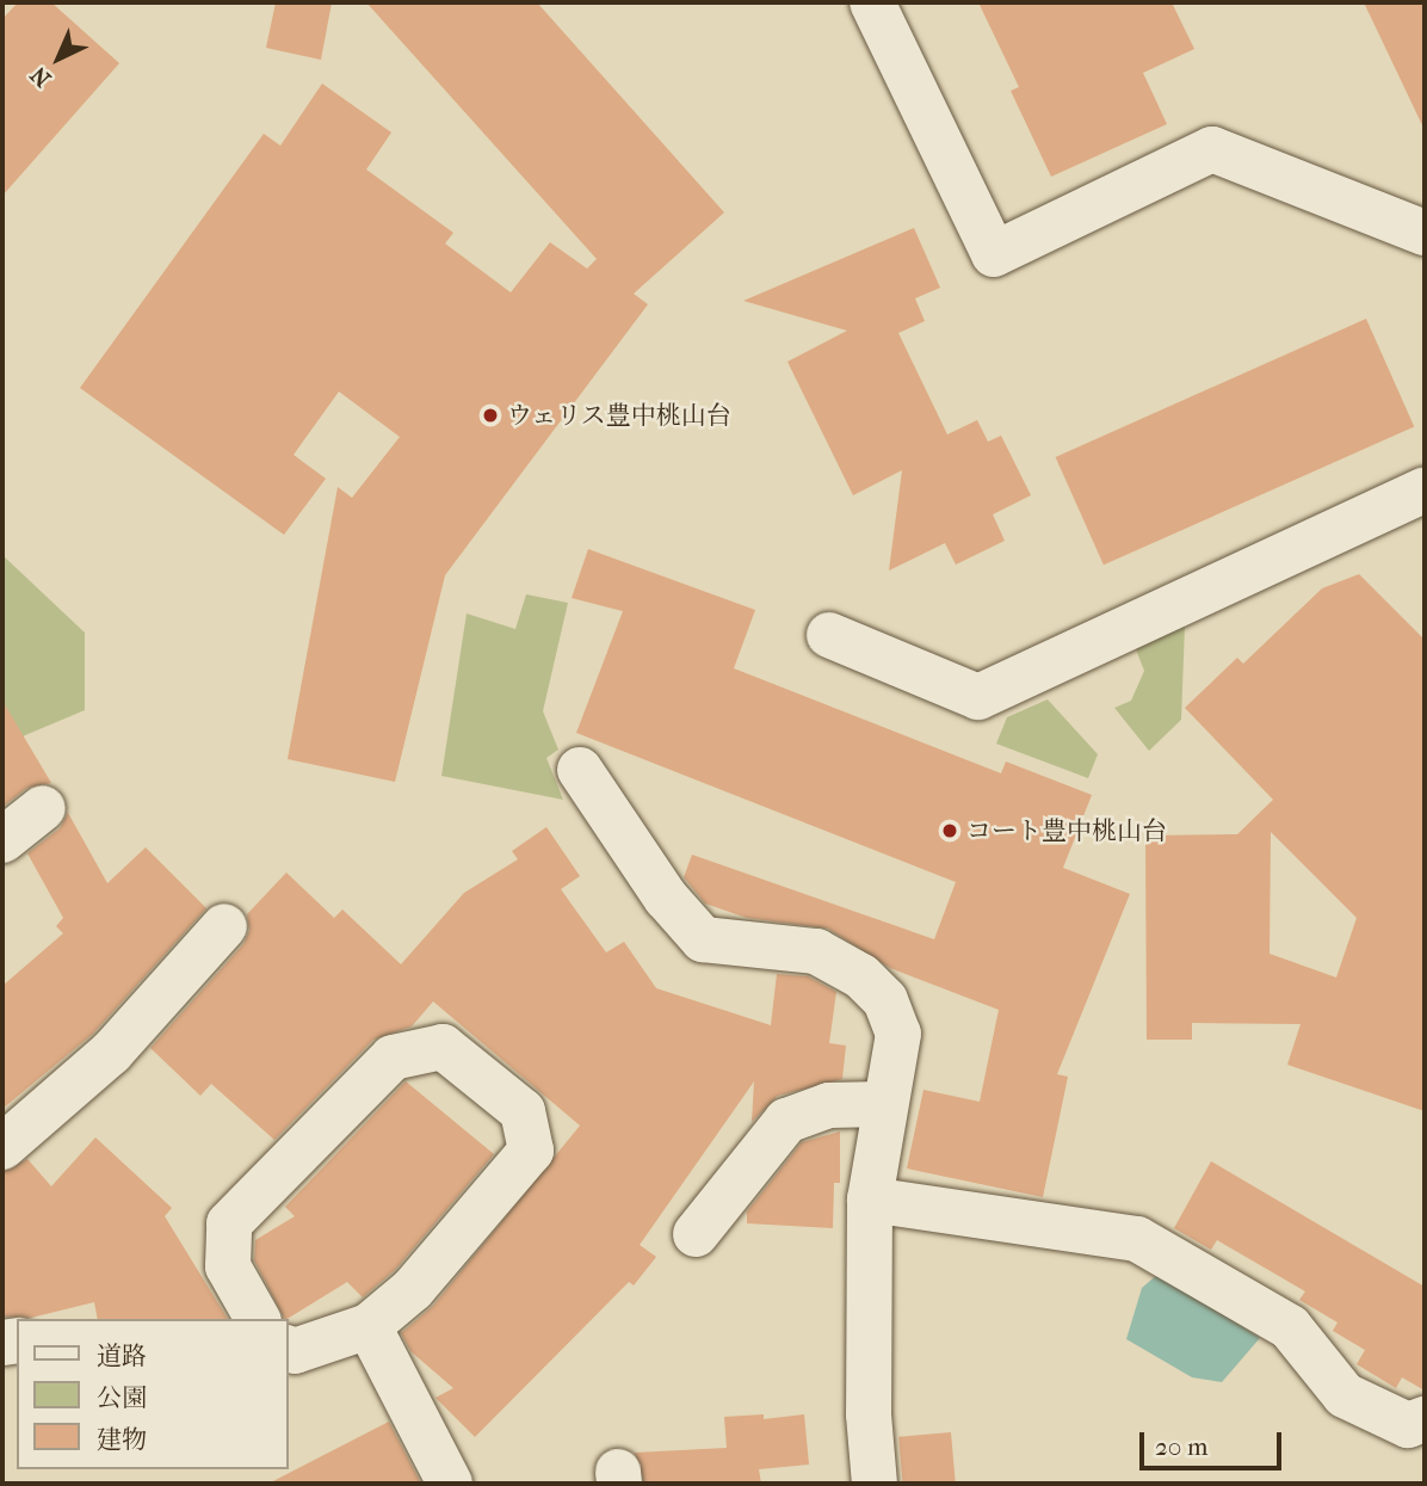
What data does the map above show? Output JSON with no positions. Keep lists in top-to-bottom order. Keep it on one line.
{"places":["ウェリス豊中桃山台","コート豊中桃山台"],"legend":["道路","公園","建物"],"scale_bar":"20 m","north":"bottom left"}
